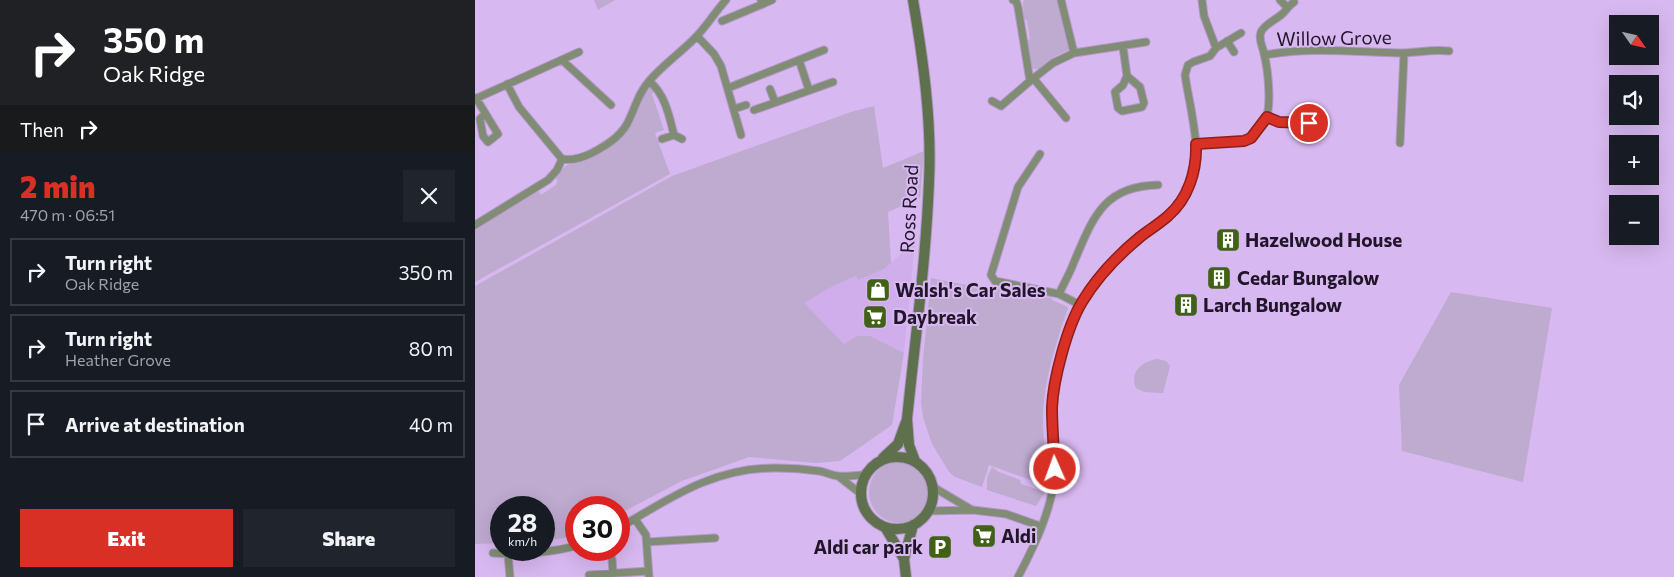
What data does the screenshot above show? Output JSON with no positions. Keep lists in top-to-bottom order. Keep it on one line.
{"streets":{"main road":["Ross Road"],"street":["Willow Grove"]},"places":{"building":["Hazelwood House","Cedar Bungalow","Larch Bungalow"],"shop":["Walsh's Car Sales"],"supermarket":["Daybreak","Aldi"],"parking":["Aldi car park"]},"north":"bottom right","page":{"turn":["350 m","Oak Ridge"],"map_buttons":["+","−"],"then":"Then","heading":["2 min","470 m · 06:51"],"list":[{"name":"Turn right","note":"Oak Ridge","value":"350 m"},{"name":"Turn right","note":"Heather Grove","value":"80 m"},{"name":"Arrive at destination","value":"40 m"}],"speed":"28 km/h","limit":"30","buttons":["Exit","Share"]}}
